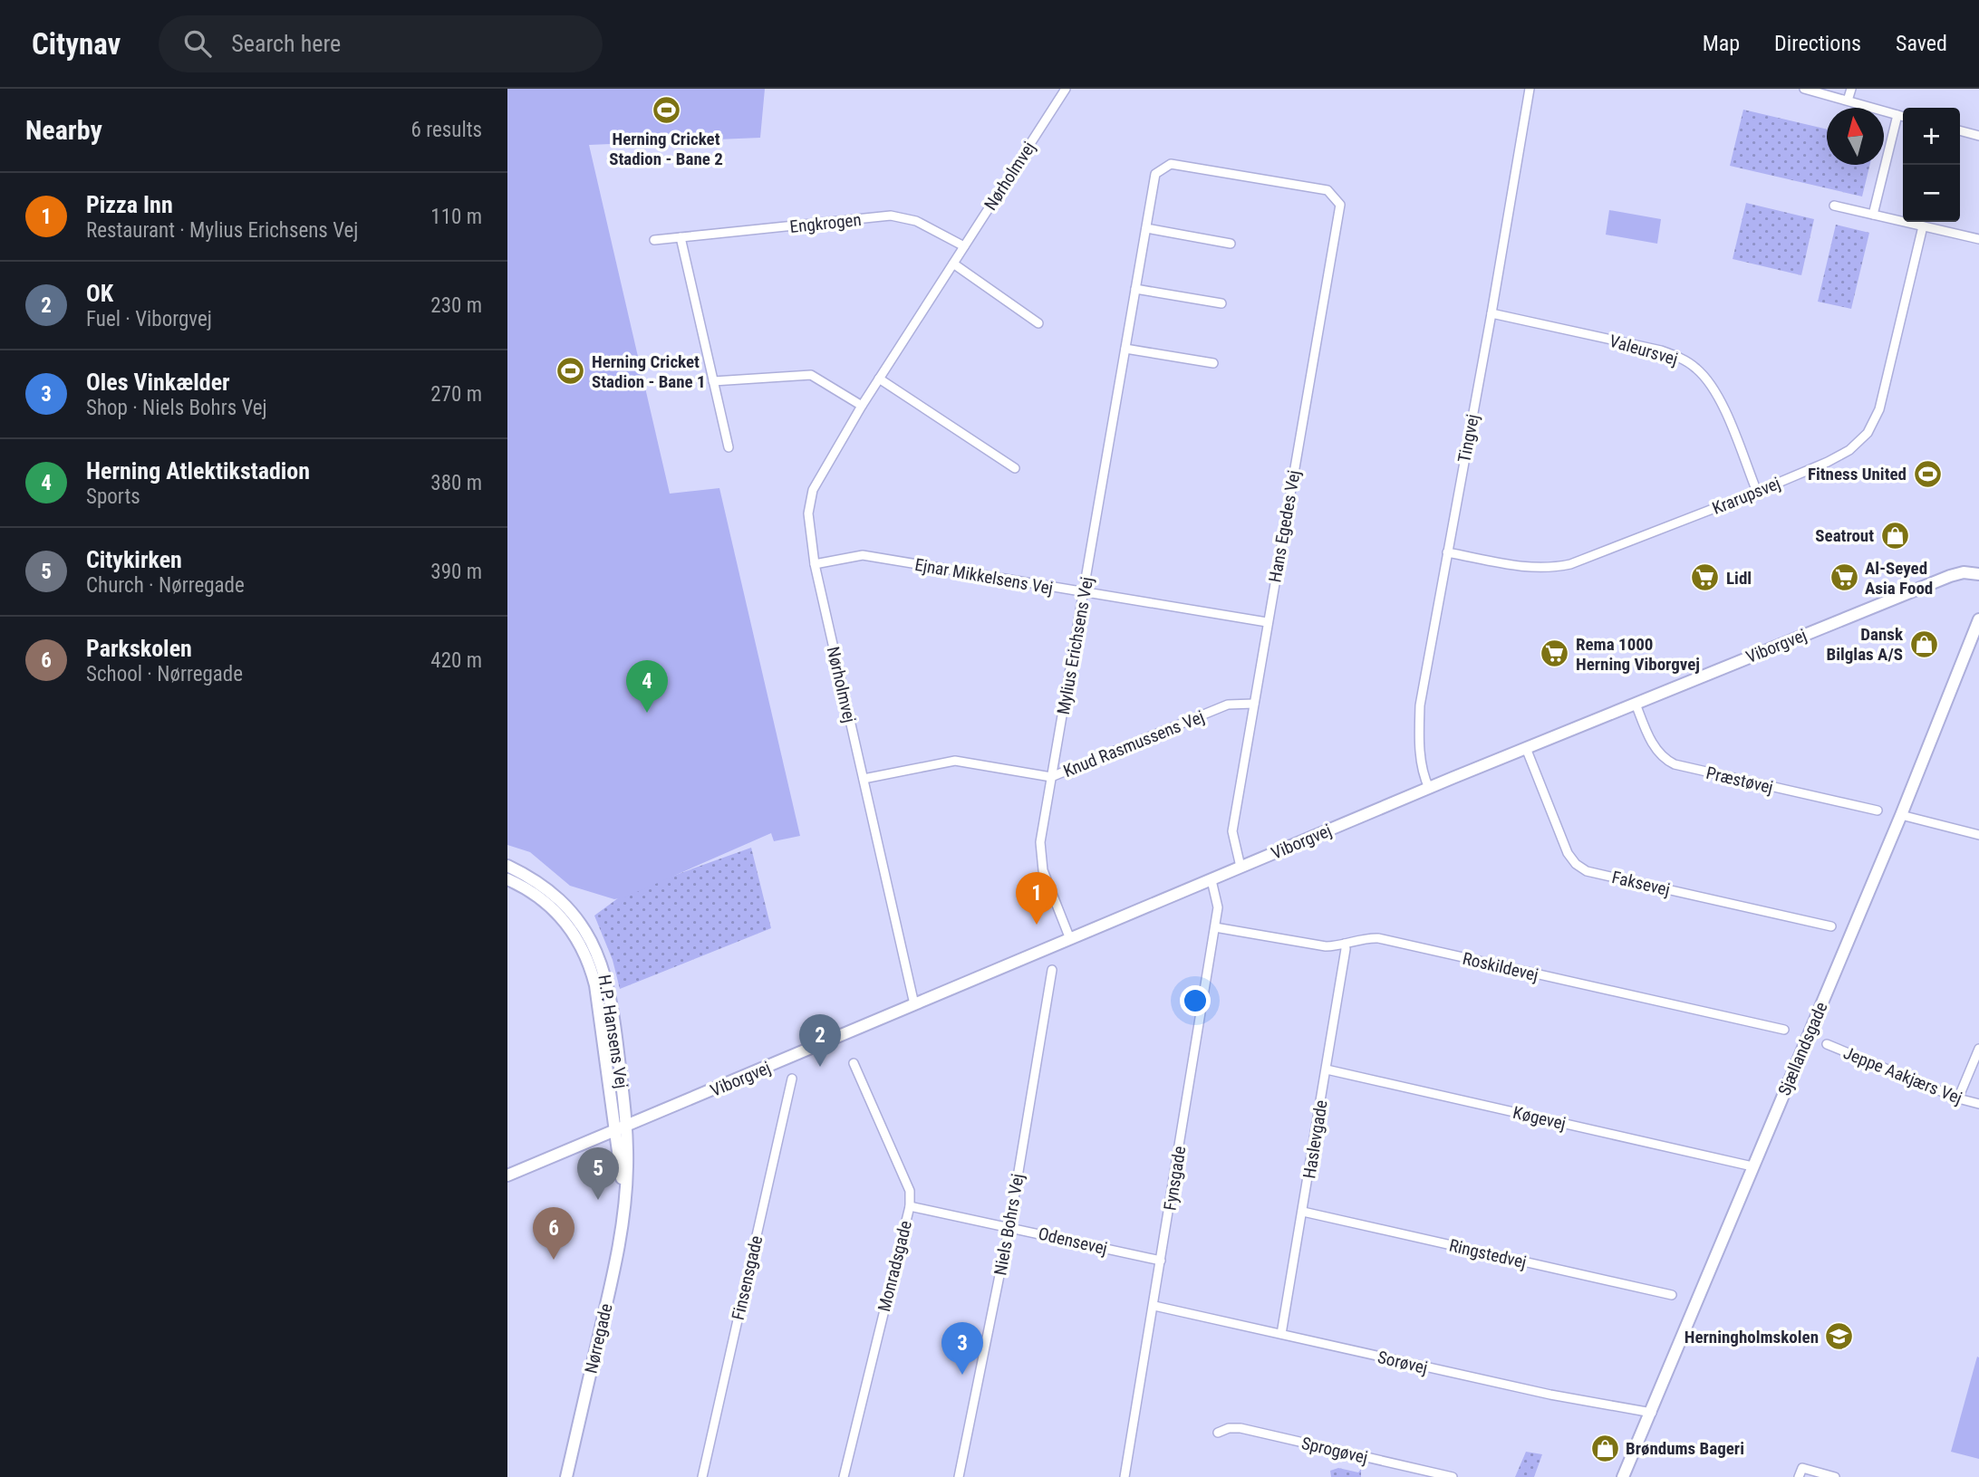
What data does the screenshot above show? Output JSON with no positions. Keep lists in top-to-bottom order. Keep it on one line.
{"streets":{"street":["Nørholmvej","Engkrogen","Valeursvej","Tingvej","Krarupsvej","Hans Egedes Vej","Ejnar Mikkelsens Vej","Mylius Erichsens Vej","Viborgvej","Knud Rasmussens Vej","Præstøvej","Faksevej","Roskildevej","H.P. Hansens Vej","Sjællandsgade","Jeppe Aakjærs Vej","Køgevej","Haslevgade","Fynsgade","Niels Bohrs Vej","Odensevej","Ringstedvej","Monradsgade","Finsensgade","Nørregade","Sorøvej","Sprogøvej"]},"crossings":[["Nørholmvej","Engkrogen"],["Nørholmvej","Ejnar Mikkelsens Vej"],["Nørholmvej","Viborgvej"],["Nørholmvej","Knud Rasmussens Vej"],["Valeursvej","Tingvej"],["Valeursvej","Krarupsvej"],["Tingvej","Krarupsvej"],["Tingvej","Viborgvej"],["Hans Egedes Vej","Ejnar Mikkelsens Vej"],["Hans Egedes Vej","Mylius Erichsens Vej"],["Hans Egedes Vej","Viborgvej"],["Hans Egedes Vej","Knud Rasmussens Vej"],["Ejnar Mikkelsens Vej","Mylius Erichsens Vej"],["Mylius Erichsens Vej","Viborgvej"],["Mylius Erichsens Vej","Knud Rasmussens Vej"],["Viborgvej","Præstøvej"],["Viborgvej","Faksevej"],["Viborgvej","H.P. Hansens Vej"],["Viborgvej","Fynsgade"],["Viborgvej","Nørregade"],["Roskildevej","Haslevgade"],["Roskildevej","Fynsgade"],["H.P. Hansens Vej","Nørregade"],["Sjællandsgade","Køgevej"],["Sjællandsgade","Sorøvej"],["Køgevej","Haslevgade"],["Haslevgade","Ringstedvej"],["Haslevgade","Sorøvej"],["Fynsgade","Odensevej"],["Fynsgade","Sorøvej"],["Niels Bohrs Vej","Odensevej"],["Odensevej","Monradsgade"]],"places":{"sports":["Herning Cricket Stadion - Bane 2","Herning Cricket Stadion - Bane 1","Fitness United"],"shop":["Seatrout","Dansk Bilglas A/S","Brøndums Bageri"],"supermarket":["Lidl","Al-Seyed Asia Food","Rema 1000 Herning Viborgvej"],"school or university":["Herningholmskolen"]},"north":"top","page":{"header":"Citynav","search":"Search here","nav":["Map","Directions","Saved"],"heading":["Nearby","6 results"],"map_buttons":["+","−"],"list":[{"mark":"1","name":"Pizza Inn","note":"Restaurant · Mylius Erichsens Vej","value":"110 m"},{"mark":"2","name":"OK","note":"Fuel · Viborgvej","value":"230 m"},{"mark":"3","name":"Oles Vinkælder","note":"Shop · Niels Bohrs Vej","value":"270 m"},{"mark":"4","name":"Herning Atlektikstadion","note":"Sports","value":"380 m"},{"mark":"5","name":"Citykirken","note":"Church · Nørregade","value":"390 m"},{"mark":"6","name":"Parkskolen","note":"School · Nørregade","value":"420 m"}],"pins":["4","1","2","5","6","3"]}}
